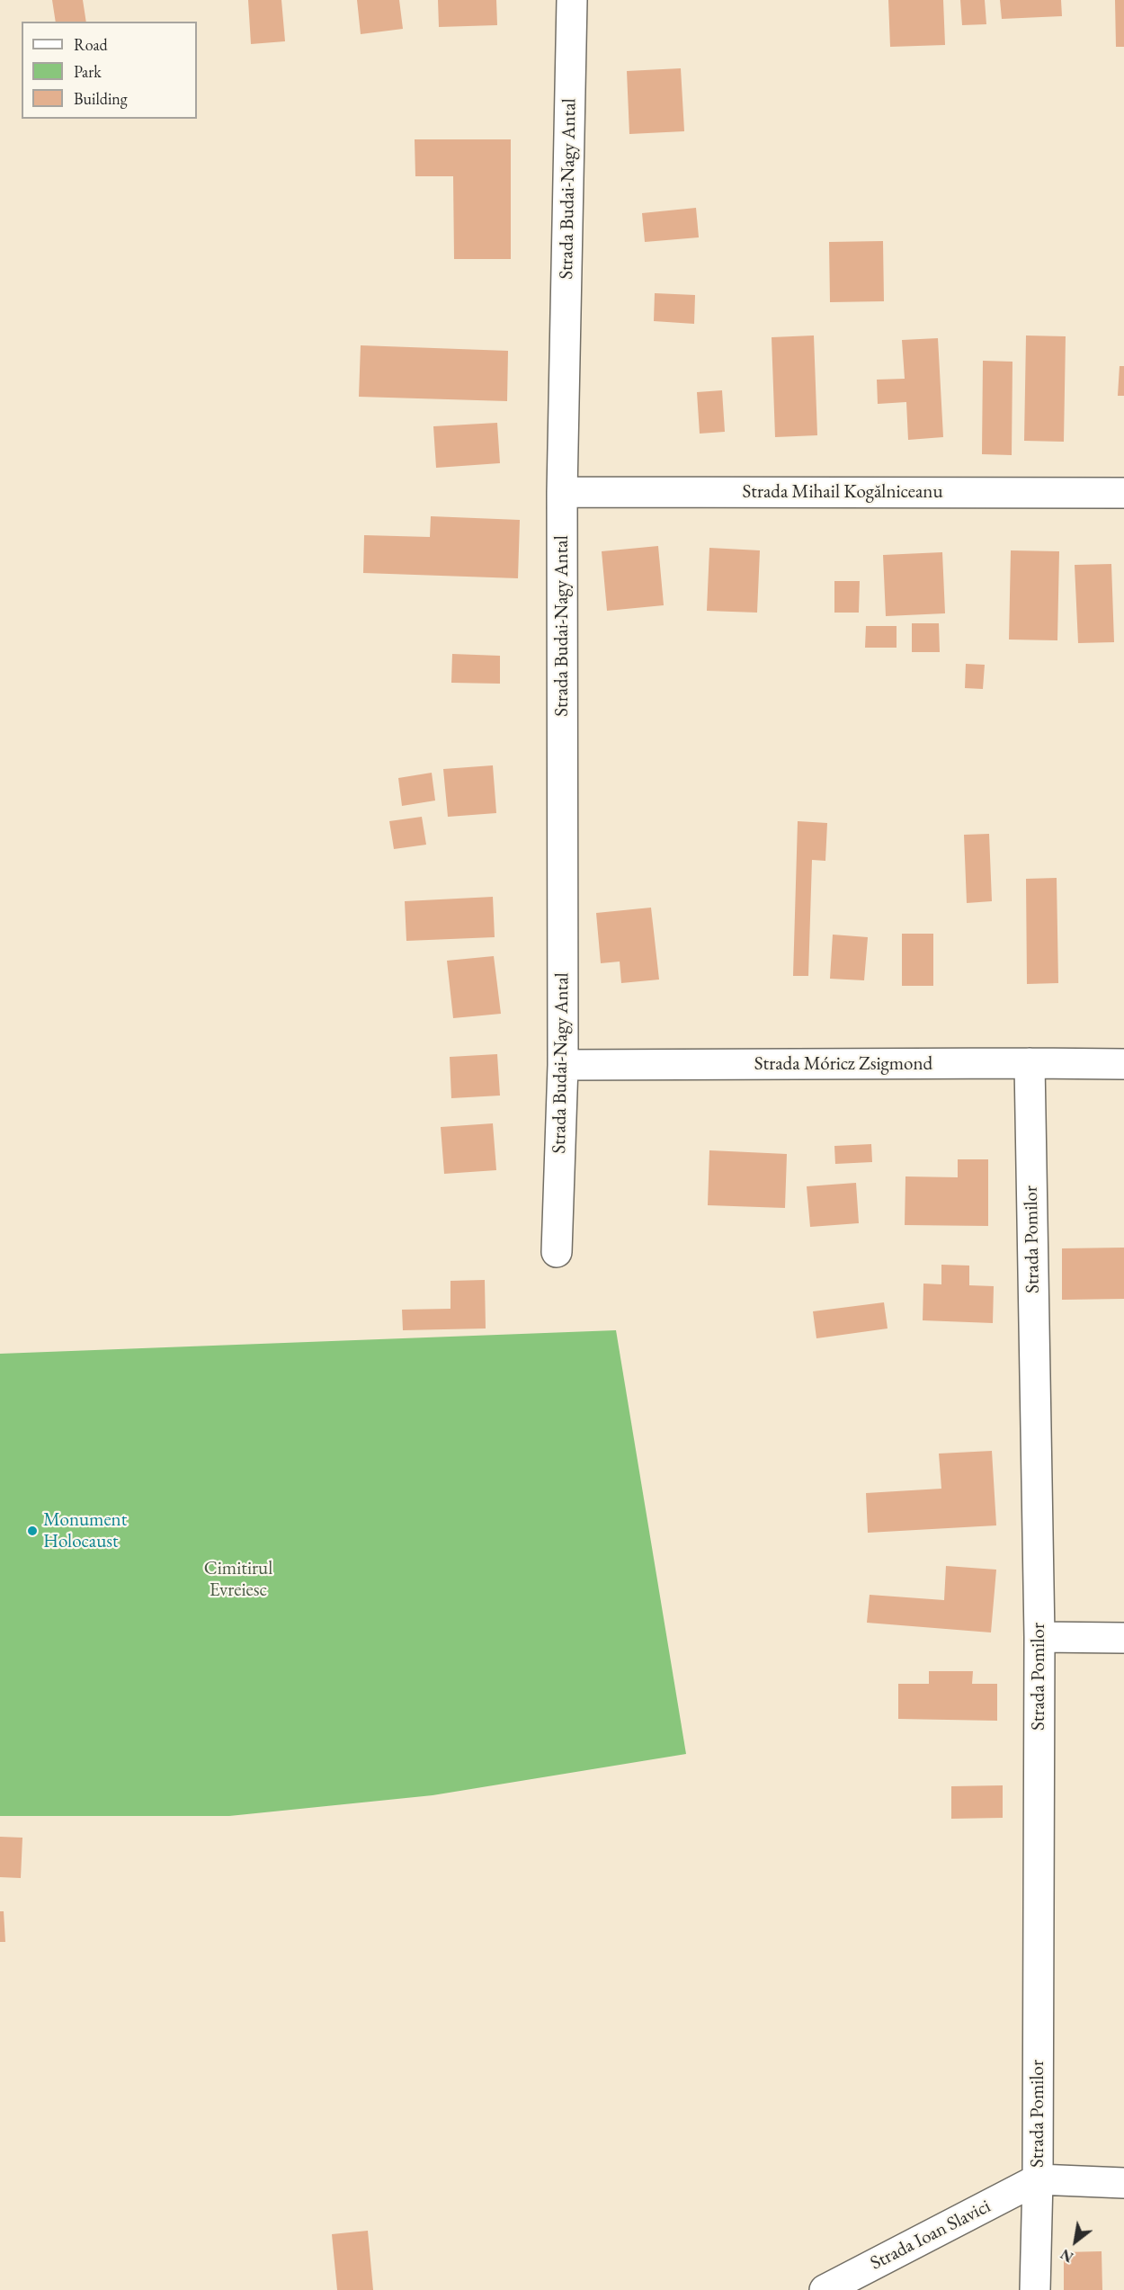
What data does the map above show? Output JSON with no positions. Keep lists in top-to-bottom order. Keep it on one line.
{"streets":{"street":["Strada Budai-Nagy Antal","Strada Mihail Kogălniceanu","Strada Móricz Zsigmond","Strada Pomilor","Strada Ioan Slavici"]},"crossings":[["Strada Budai-Nagy Antal","Strada Mihail Kogălniceanu"],["Strada Budai-Nagy Antal","Strada Móricz Zsigmond"],["Strada Móricz Zsigmond","Strada Pomilor"],["Strada Pomilor","Strada Ioan Slavici"]],"parks":["Cimitirul Evreiesc"],"places":["Monument Holocaust"],"legend":["Road","Park","Building"],"north":"bottom left"}
